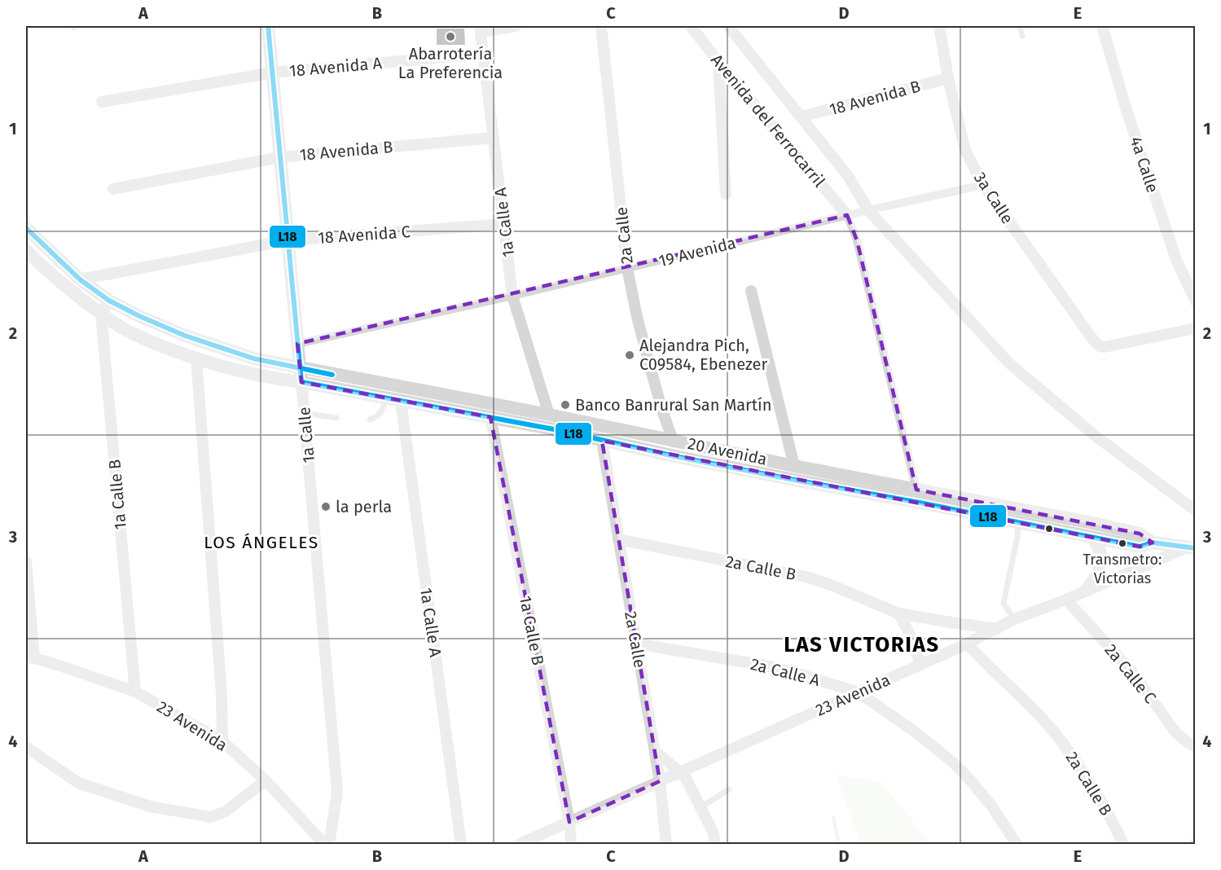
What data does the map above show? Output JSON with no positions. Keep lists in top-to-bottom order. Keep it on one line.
{"streets":{"street":["18 Avenida A","18 Avenida B","Avenida del Ferrocarril","4a Calle","3a Calle","1a Calle A","18 Avenida C","2a Calle","19 Avenida","1a Calle","20 Avenida","1a Calle B","2a Calle B","2a Calle A","2a Calle C","23 Avenida"]},"crossings":[["18 Avenida A","1a Calle A"],["18 Avenida A","1a Calle"],["18 Avenida B","Avenida del Ferrocarril"],["18 Avenida B","3a Calle"],["18 Avenida B","1a Calle A"],["18 Avenida B","1a Calle"],["Avenida del Ferrocarril","19 Avenida"],["3a Calle","19 Avenida"],["1a Calle A","18 Avenida C"],["1a Calle A","19 Avenida"],["1a Calle A","20 Avenida"],["18 Avenida C","1a Calle"],["18 Avenida C","20 Avenida"],["2a Calle","19 Avenida"],["2a Calle","20 Avenida"],["2a Calle","2a Calle B"],["2a Calle","2a Calle A"],["2a Calle","23 Avenida"],["19 Avenida","1a Calle"],["1a Calle","20 Avenida"],["20 Avenida","1a Calle B"],["20 Avenida","23 Avenida"],["1a Calle B","23 Avenida"],["2a Calle B","23 Avenida"],["2a Calle A","23 Avenida"],["2a Calle C","23 Avenida"]],"districts":["LOS ÁNGELES","LAS VICTORIAS"],"places":["Abarrotería La Preferencia","Alejandra Pich, C09584, Ebenezer","Banco Banrural San Martín","la perla","Transmetro: Victorias"],"lines":["transit line L18"],"grid":{"columns":["A","B","C","D","E"],"rows":["1","2","3","4"]}}
